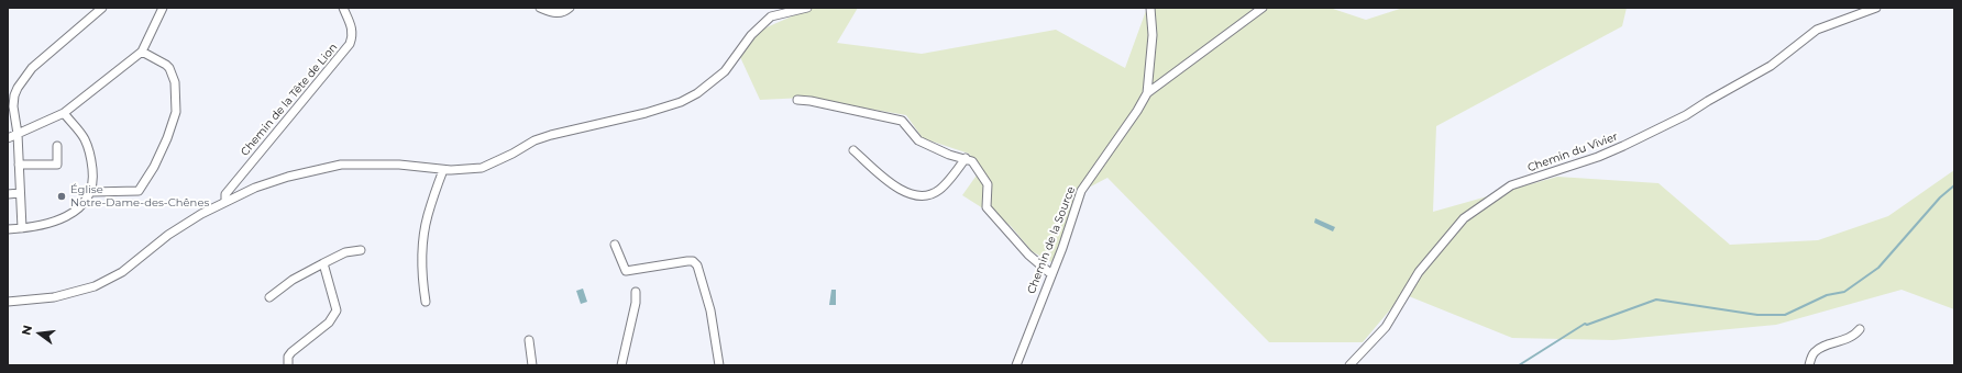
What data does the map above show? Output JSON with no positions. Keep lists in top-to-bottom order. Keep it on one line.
{"streets":{"street":["Chemin de la Tête de Lion","Chemin du Vivier","Chemin de la Source"]},"places":["Église Notre-Dame-des-Chênes"],"north":"left"}
